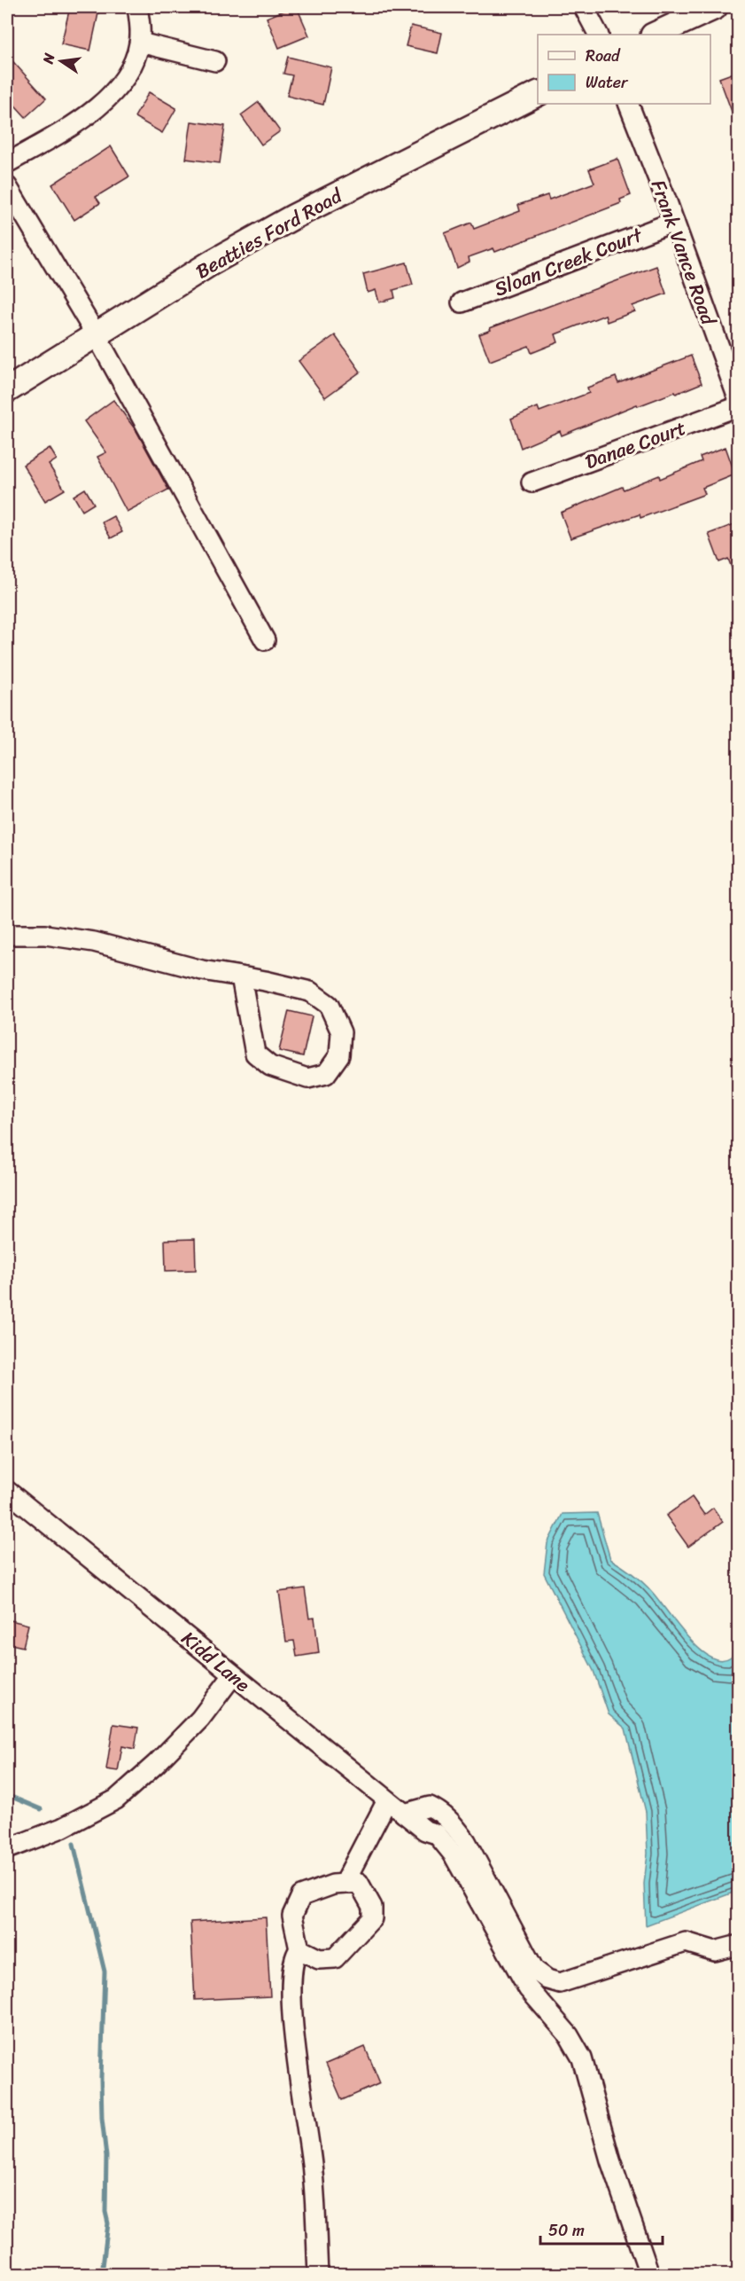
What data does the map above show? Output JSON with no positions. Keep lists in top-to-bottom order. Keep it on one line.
{"streets":{"main road":["Beatties Ford Road"],"street":["Frank Vance Road","Sloan Creek Court","Danae Court","Kidd Lane"]},"crossings":[["Frank Vance Road","Sloan Creek Court"]],"legend":["Road","Water"],"scale_bar":"50 m","north":"left"}
